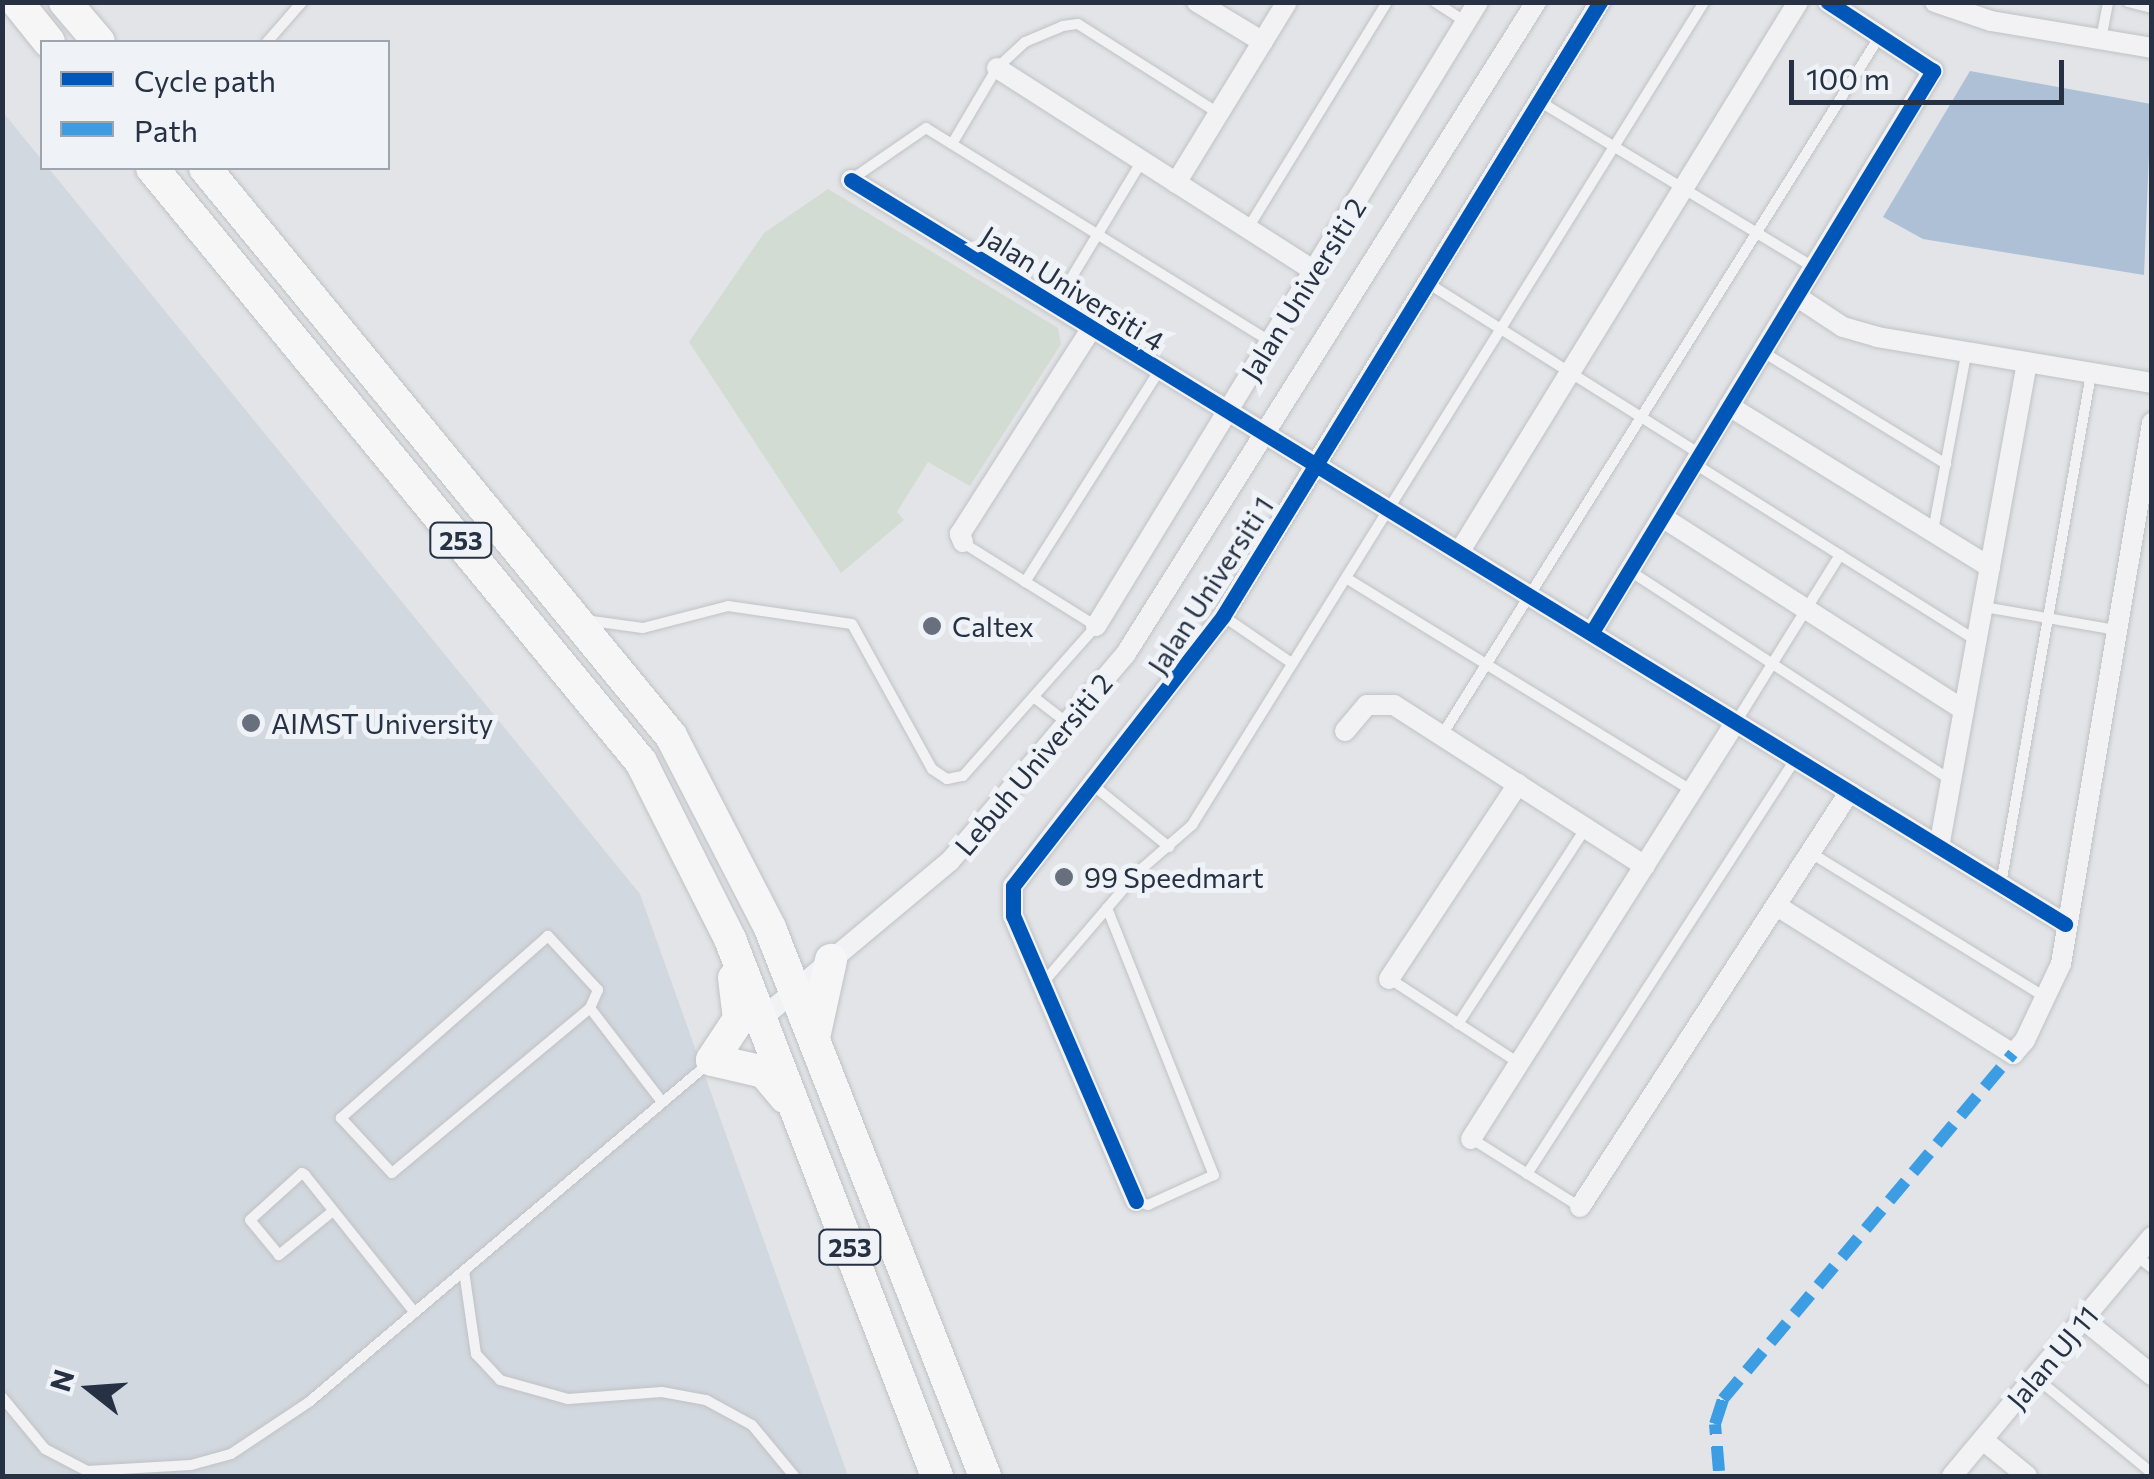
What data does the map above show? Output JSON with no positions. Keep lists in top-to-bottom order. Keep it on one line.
{"streets":{"main road":["253"],"street":["Jalan Universiti 4","Jalan Universiti 2","Jalan Universiti 1","Lebuh Universiti 2","Jalan UJ 11"]},"crossings":[["Jalan Universiti 4","Jalan Universiti 2"],["Jalan Universiti 4","Jalan Universiti 1"],["Jalan Universiti 4","Lebuh Universiti 2"],["253","Lebuh Universiti 2"]],"places":["Caltex","AIMST University","99 Speedmart"],"legend":["Cycle path","Path"],"scale_bar":"100 m","north":"left"}
